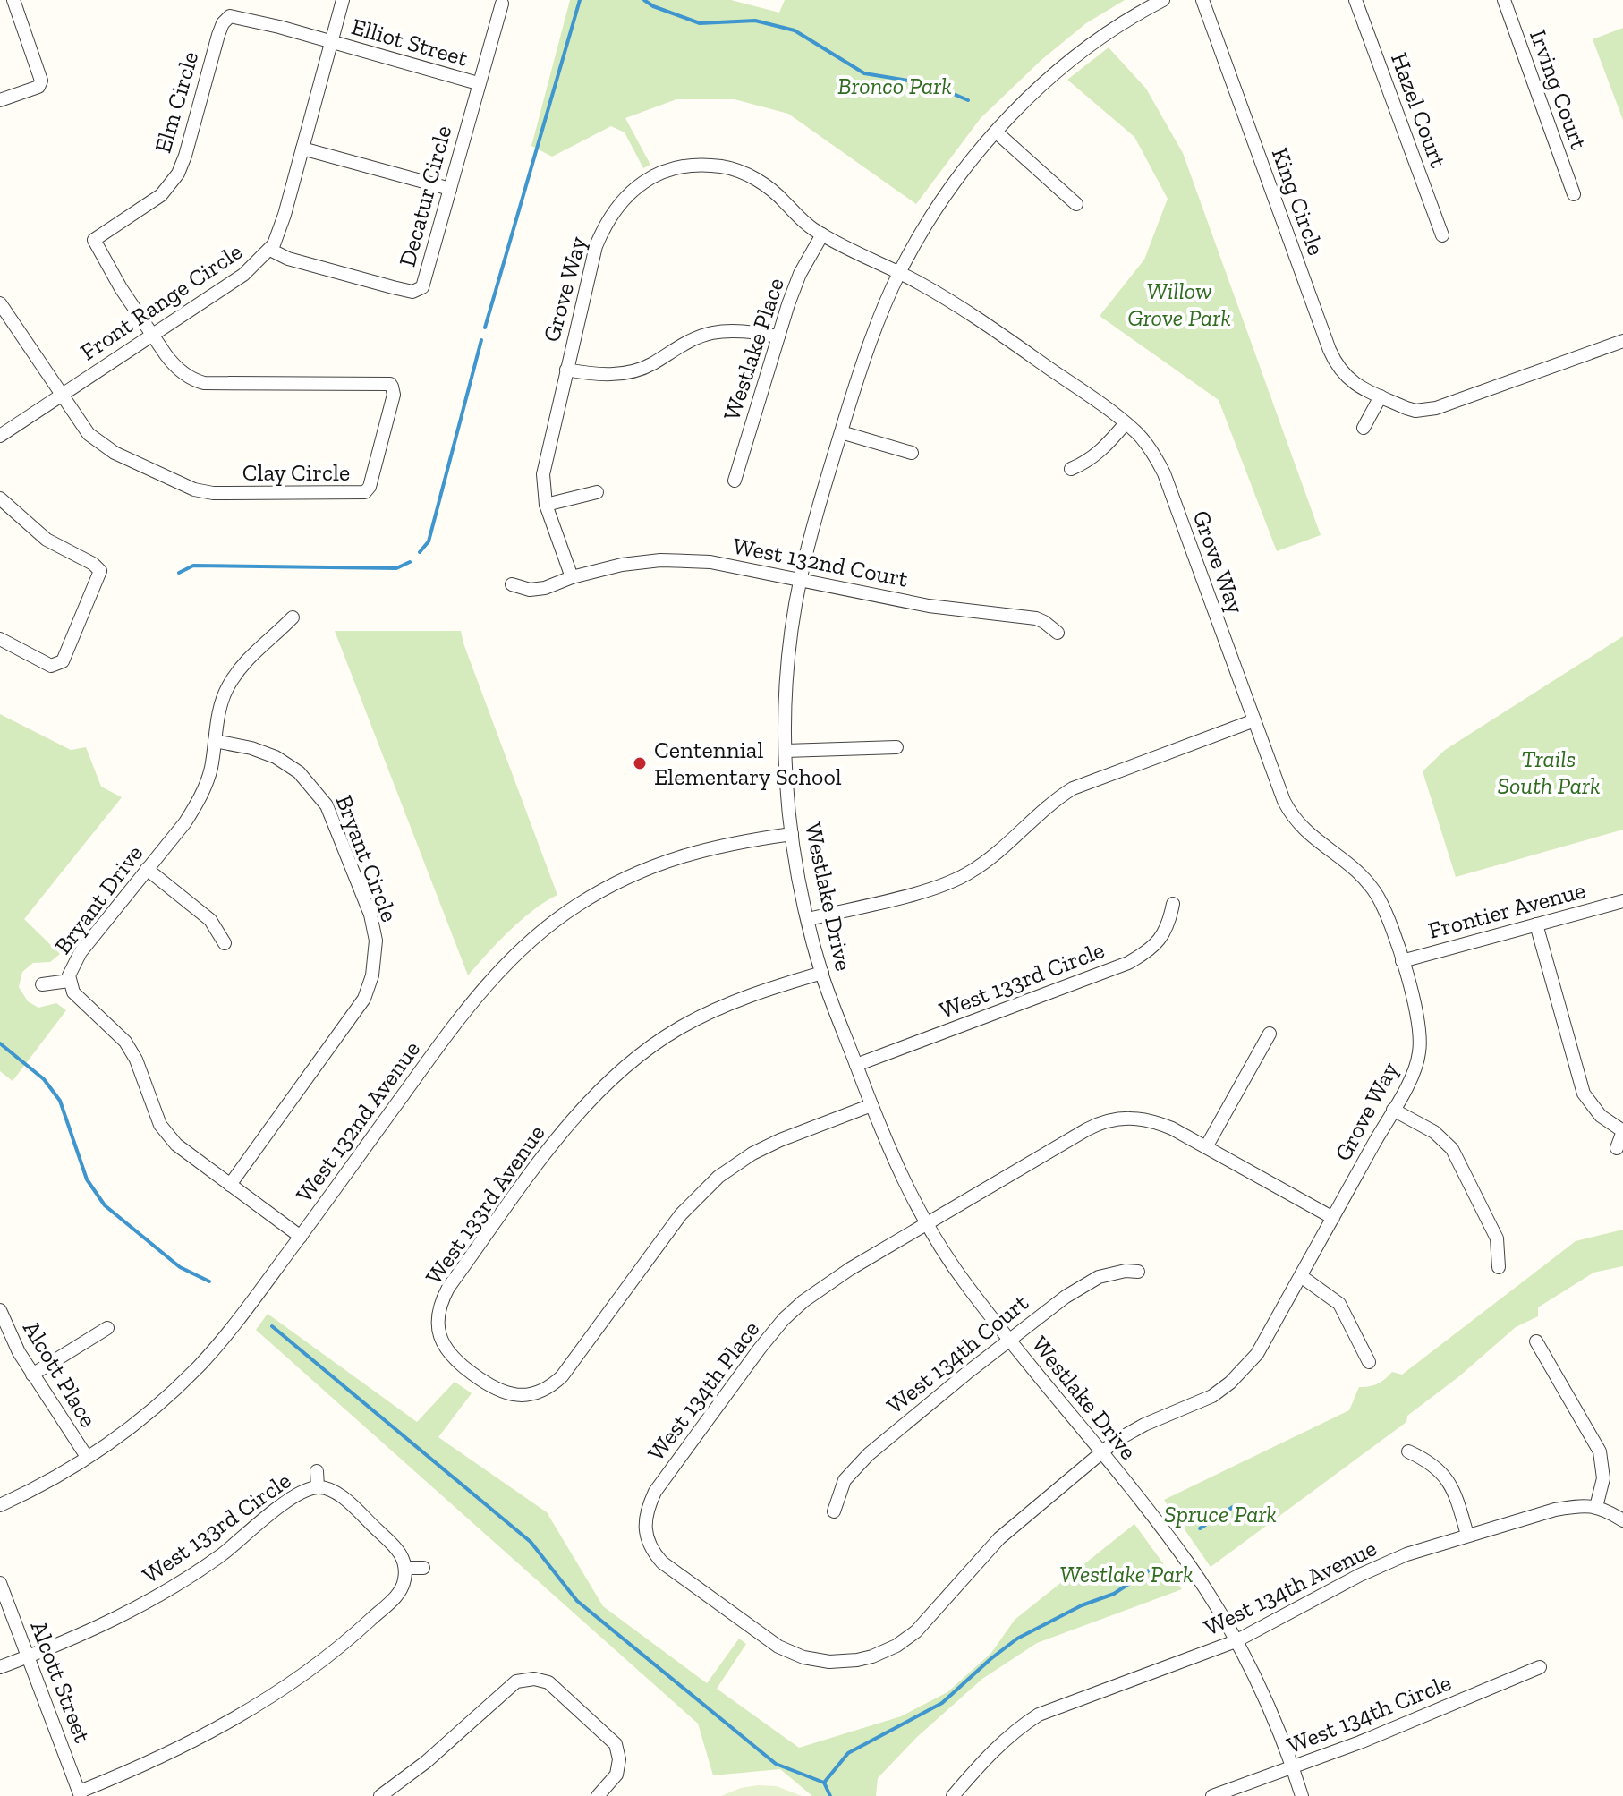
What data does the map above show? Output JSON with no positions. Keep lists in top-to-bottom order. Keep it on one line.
{"streets":{"street":["Elliot Street","Irving Court","Elm Circle","Hazel Court","Decatur Circle","King Circle","Grove Way","Front Range Circle","Westlake Place","Clay Circle","West 132nd Court","Bryant Circle","Westlake Drive","Bryant Drive","Frontier Avenue","West 133rd Circle","West 132nd Avenue","West 133rd Avenue","West 134th Court","Alcott Place","West 134th Place","West 134th Avenue","Alcott Street","West 134th Circle"]},"crossings":[["Elliot Street","Elm Circle"],["Elliot Street","Decatur Circle"],["Elliot Street","Front Range Circle"],["Elm Circle","Front Range Circle"],["Elm Circle","Clay Circle"],["Decatur Circle","Front Range Circle"],["Grove Way","Westlake Place"],["Grove Way","West 132nd Court"],["Grove Way","Westlake Drive"],["Grove Way","Frontier Avenue"],["Grove Way","West 134th Place"],["Front Range Circle","Clay Circle"],["West 132nd Court","Westlake Drive"],["Bryant Circle","Bryant Drive"],["Westlake Drive","West 133rd Circle"],["Westlake Drive","West 132nd Avenue"],["Westlake Drive","West 133rd Avenue"],["Westlake Drive","West 134th Court"],["Westlake Drive","West 134th Place"],["Westlake Drive","West 134th Avenue"],["Westlake Drive","West 134th Circle"],["Bryant Drive","West 132nd Avenue"],["West 133rd Circle","Alcott Street"],["West 132nd Avenue","Alcott Place"]],"parks":["Bronco Park","Willow Grove Park","Trails South Park","Spruce Park","Westlake Park"],"places":["Centennial Elementary School"]}
